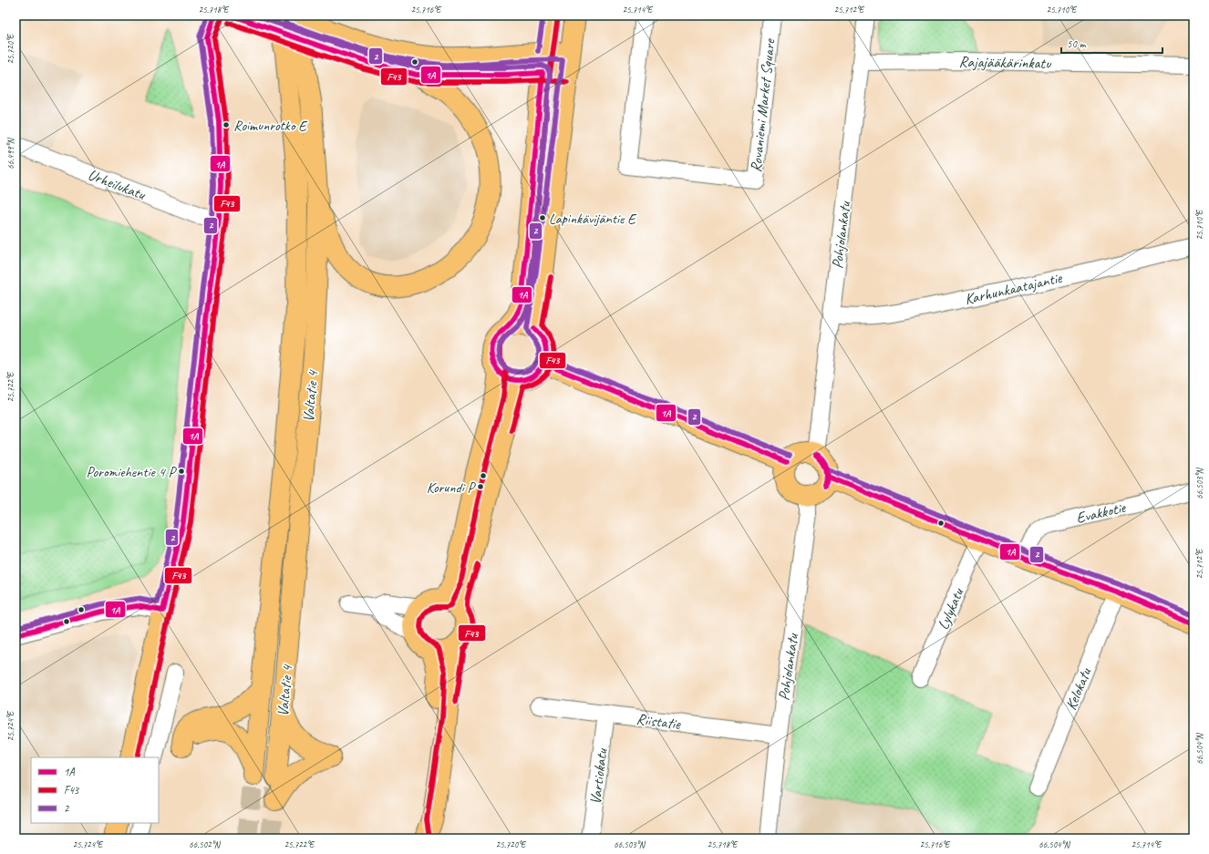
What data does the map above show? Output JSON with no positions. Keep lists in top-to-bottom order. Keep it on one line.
{"streets":{"main road":["Valtatie 4"],"street":["Rajajääkärinkatu","Rovaniemi Market Square","Urheilukatu","Pohjolankatu","Karhunkaatajantie","Evakkotie","Lylykatu","Kelokatu","Riistatie","Vartiokatu"]},"crossings":[["Rajajääkärinkatu","Pohjolankatu"],["Pohjolankatu","Karhunkaatajantie"],["Pohjolankatu","Riistatie"],["Riistatie","Vartiokatu"]],"places":["Roimunrotko E","Lapinkävijäntie E","Poromiehentie 4 P","Korundi P"],"lines":["transit line 1A","transit line 2","transit line F43"],"legend":["1A","F43","2"],"scale_bar":"50 m","coordinates":["25.718°E","25.716°E","25.714°E","25.712°E","25.710°E","25.720°E","66.499°N","25.722°E","66.503°N","25.724°E","66.504°N","66.502°N"]}
